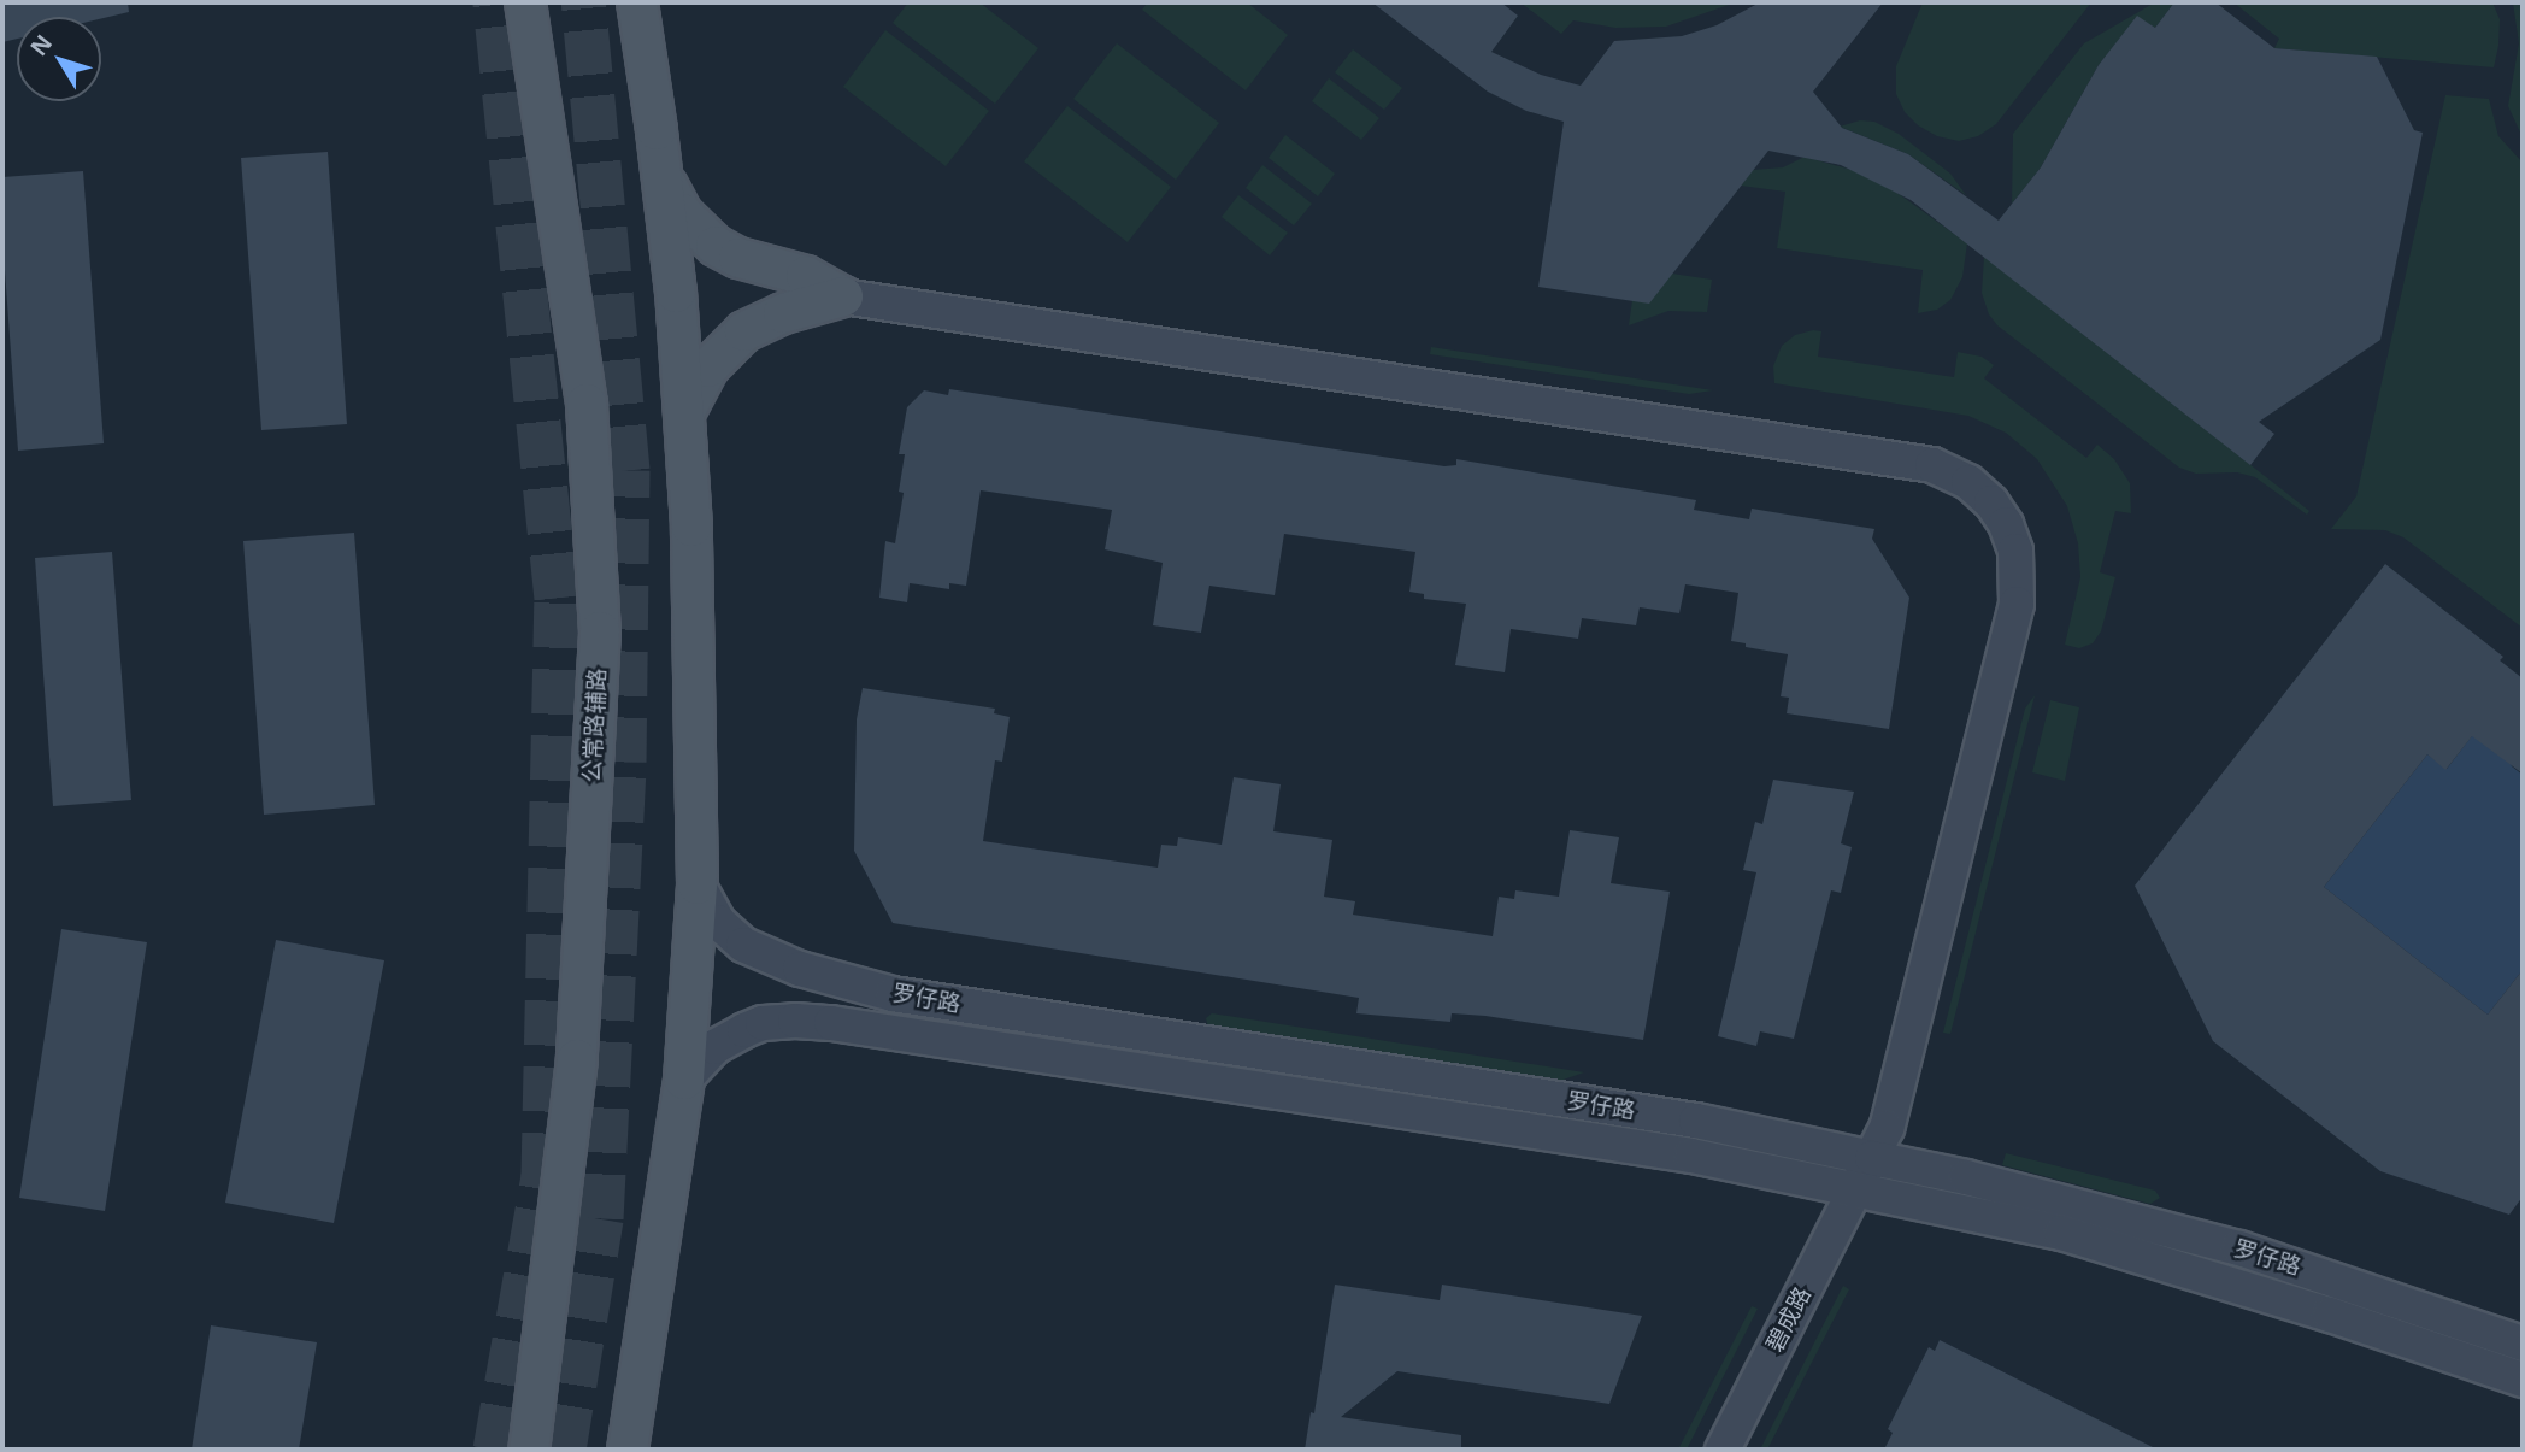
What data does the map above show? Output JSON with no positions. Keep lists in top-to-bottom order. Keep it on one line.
{"streets":{"main road":["公常路辅路","罗仔路","碧成路"]},"crossings":[["罗仔路","碧成路"]],"north":"top left"}
